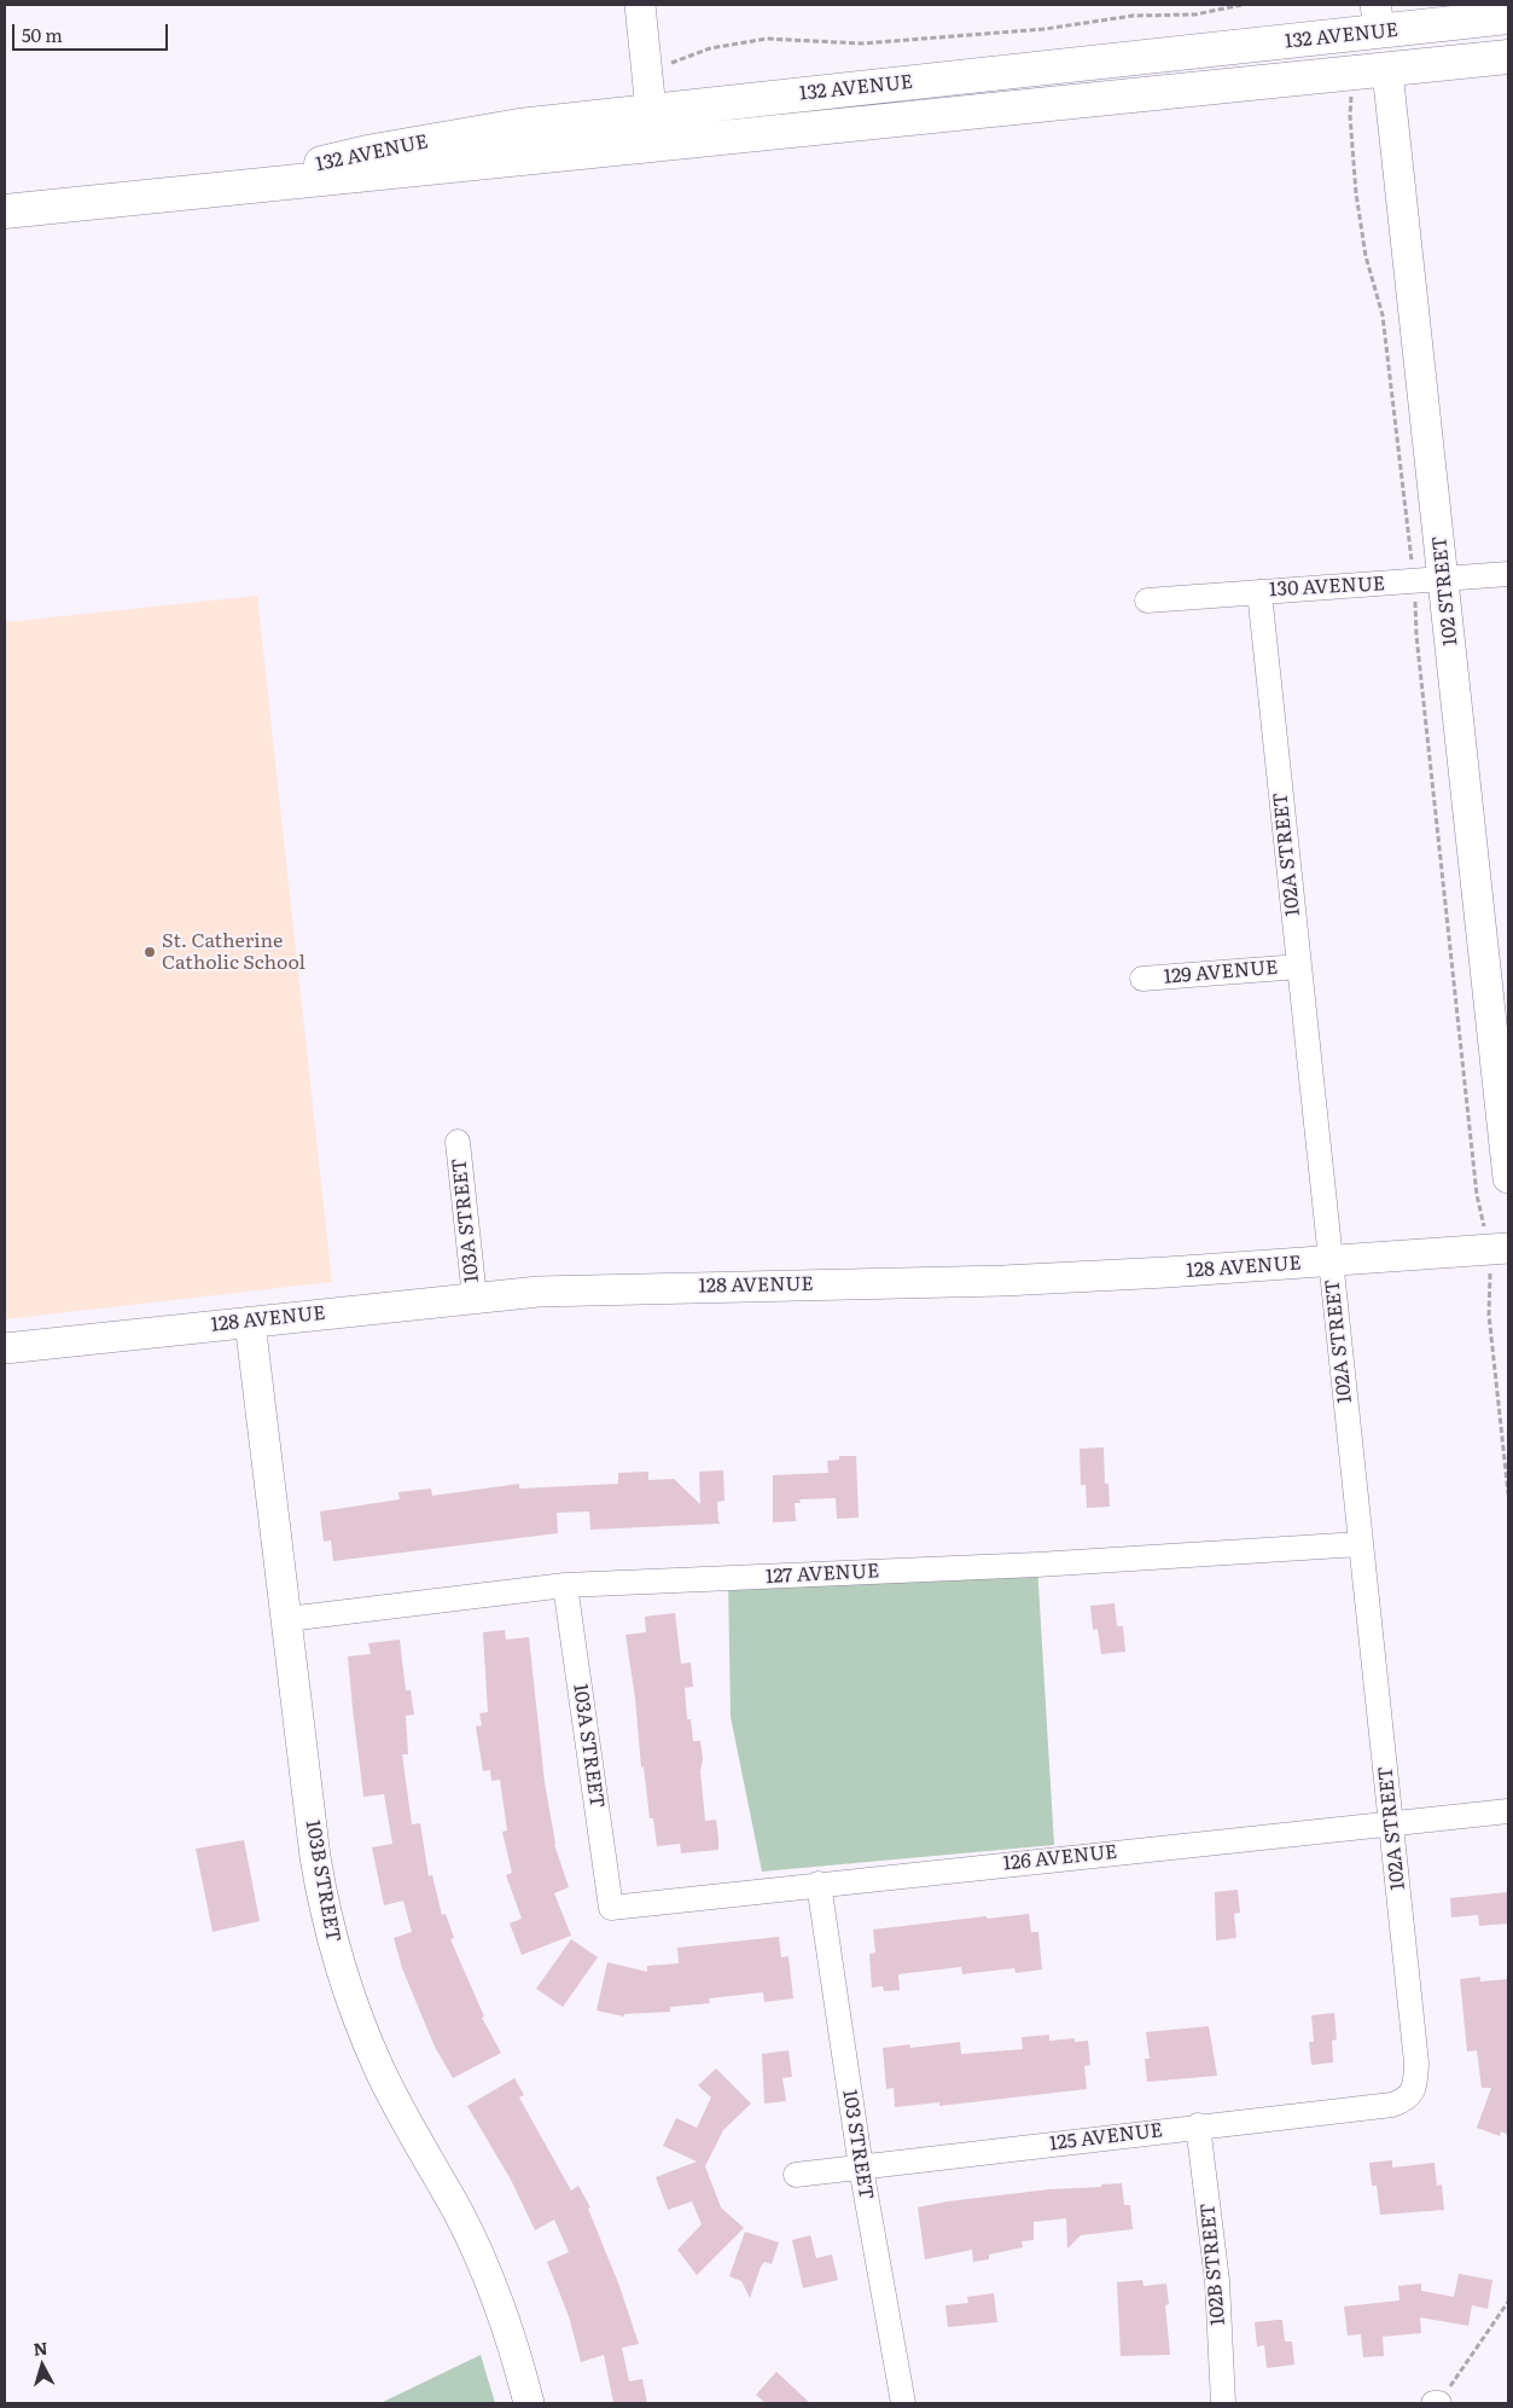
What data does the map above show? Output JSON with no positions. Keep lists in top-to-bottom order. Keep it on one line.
{"streets":{"main road":["132 AVENUE"],"street":["130 AVENUE","102 STREET","102A STREET","129 AVENUE","103A STREET","128 AVENUE","127 AVENUE","126 AVENUE","103B STREET","125 AVENUE","103 STREET","102B STREET"]},"crossings":[["132 AVENUE","102 STREET"],["130 AVENUE","102 STREET"],["130 AVENUE","102A STREET"],["102A STREET","129 AVENUE"],["102A STREET","128 AVENUE"],["102A STREET","127 AVENUE"],["102A STREET","126 AVENUE"],["102A STREET","125 AVENUE"],["103A STREET","128 AVENUE"],["103A STREET","127 AVENUE"],["103A STREET","126 AVENUE"],["128 AVENUE","103B STREET"],["127 AVENUE","103B STREET"],["126 AVENUE","103 STREET"],["125 AVENUE","103 STREET"],["125 AVENUE","102B STREET"]],"places":["St. Catherine Catholic School"],"scale_bar":"50 m","north":"top"}
